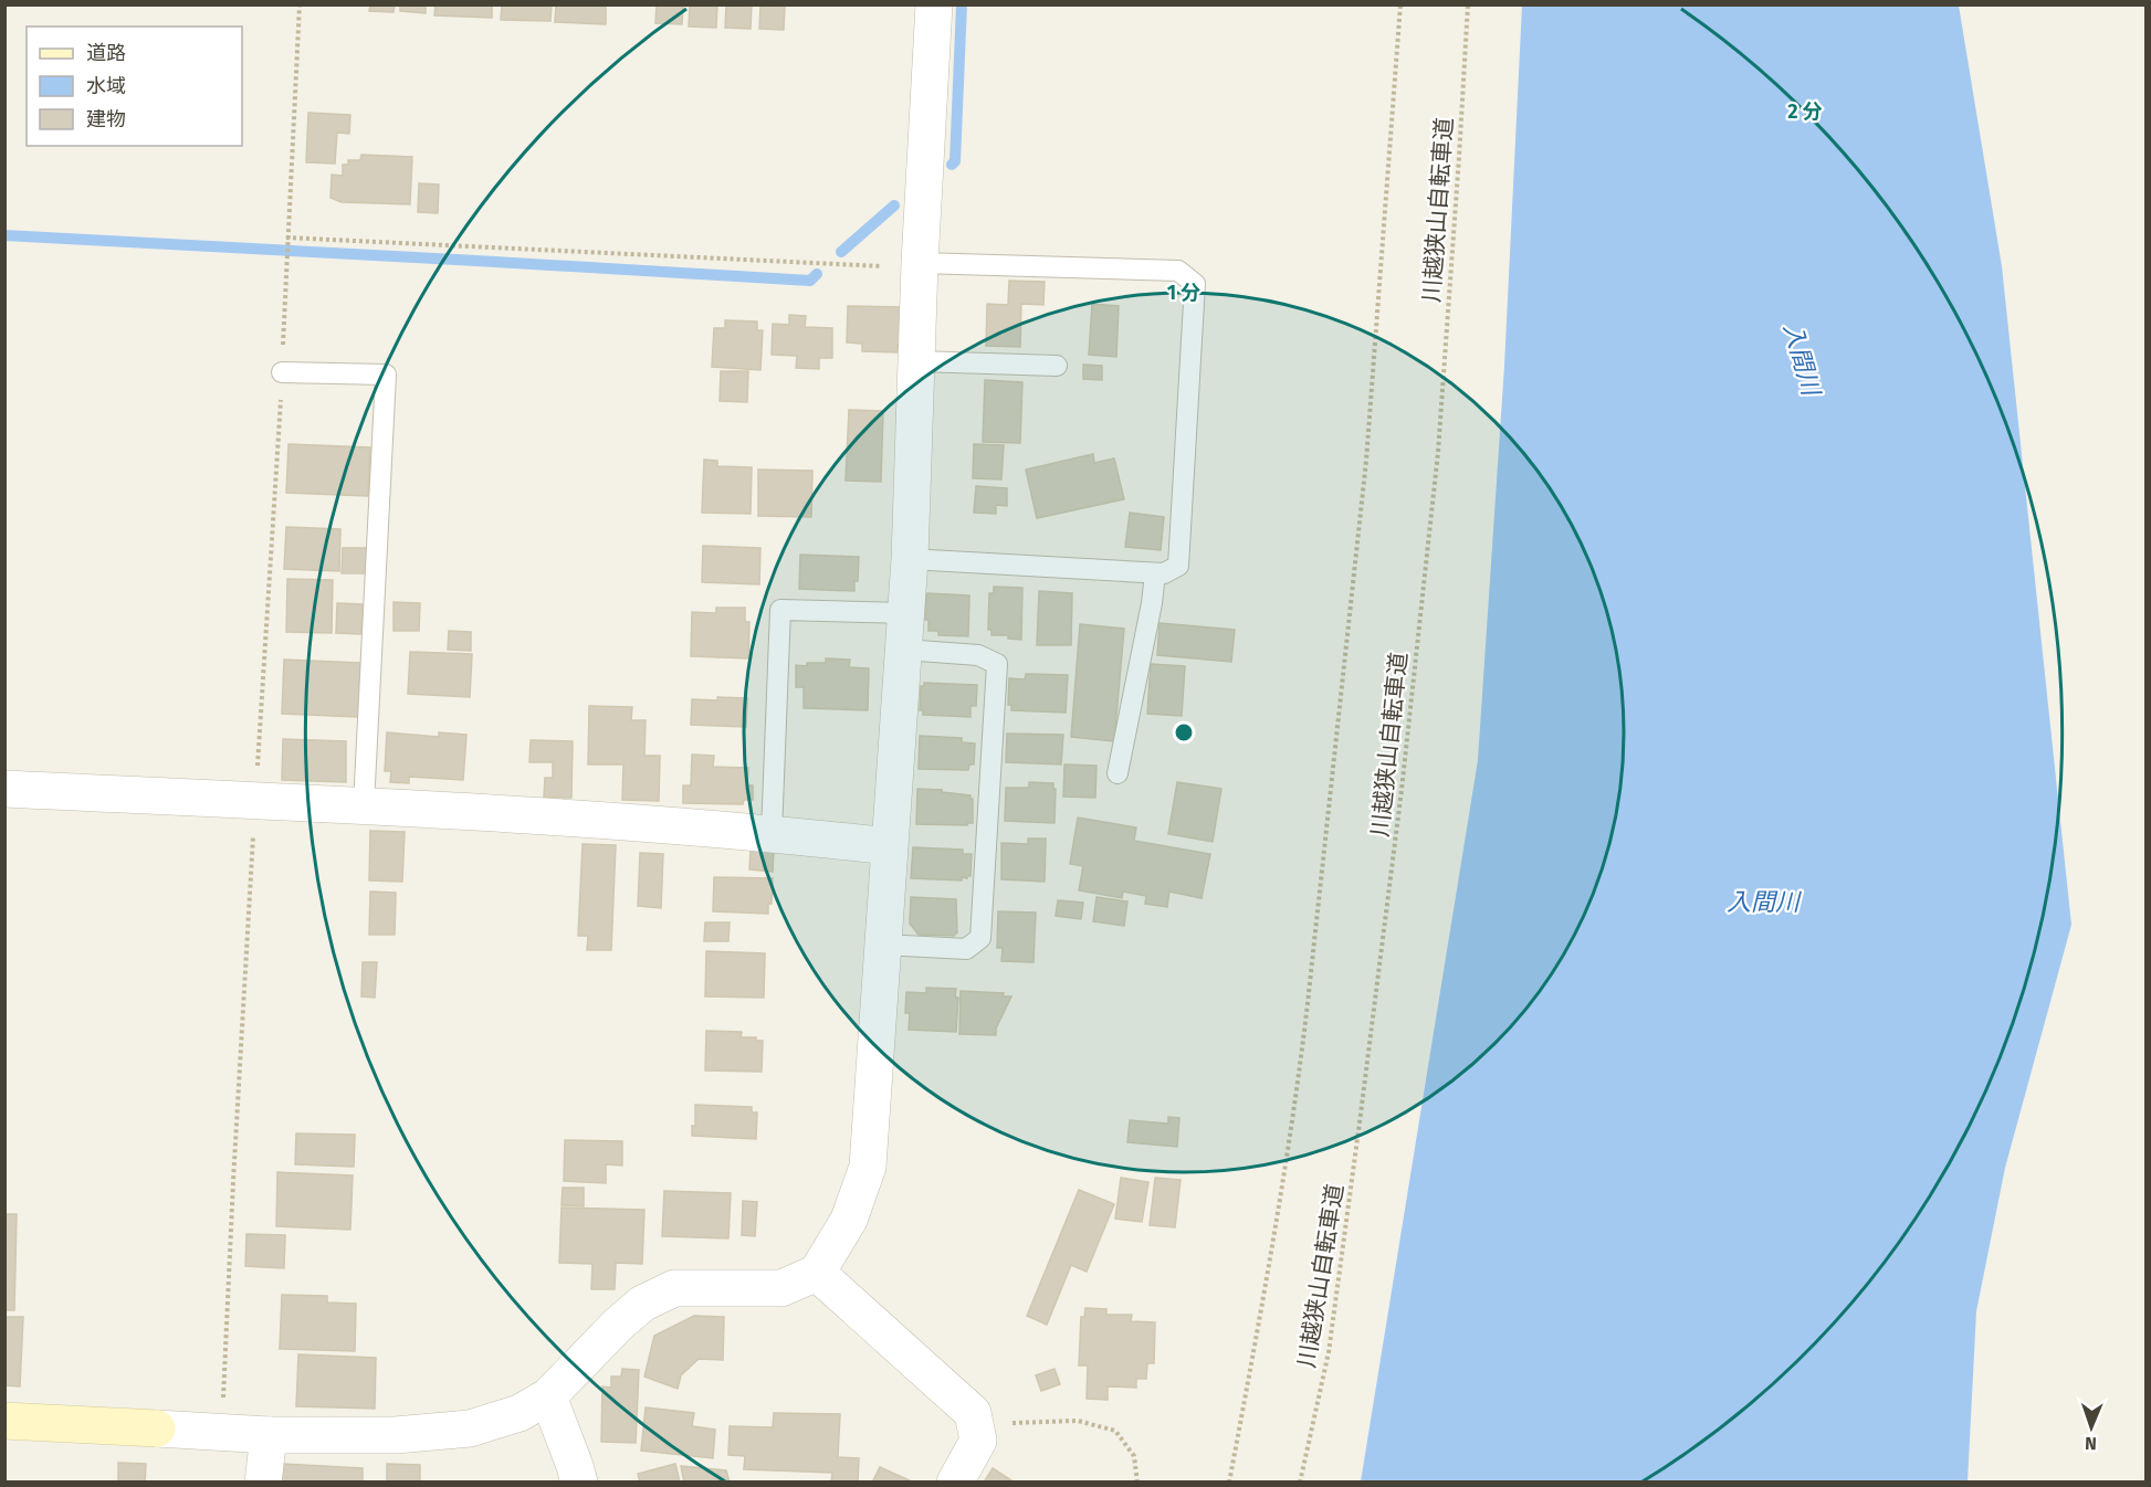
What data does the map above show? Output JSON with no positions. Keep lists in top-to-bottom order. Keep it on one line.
{"streets":{"path":["川越狭山自転車道"]},"water":["入間川"],"legend":["道路","水域","建物"],"north":"bottom","rings":["2 分","1 分"]}
